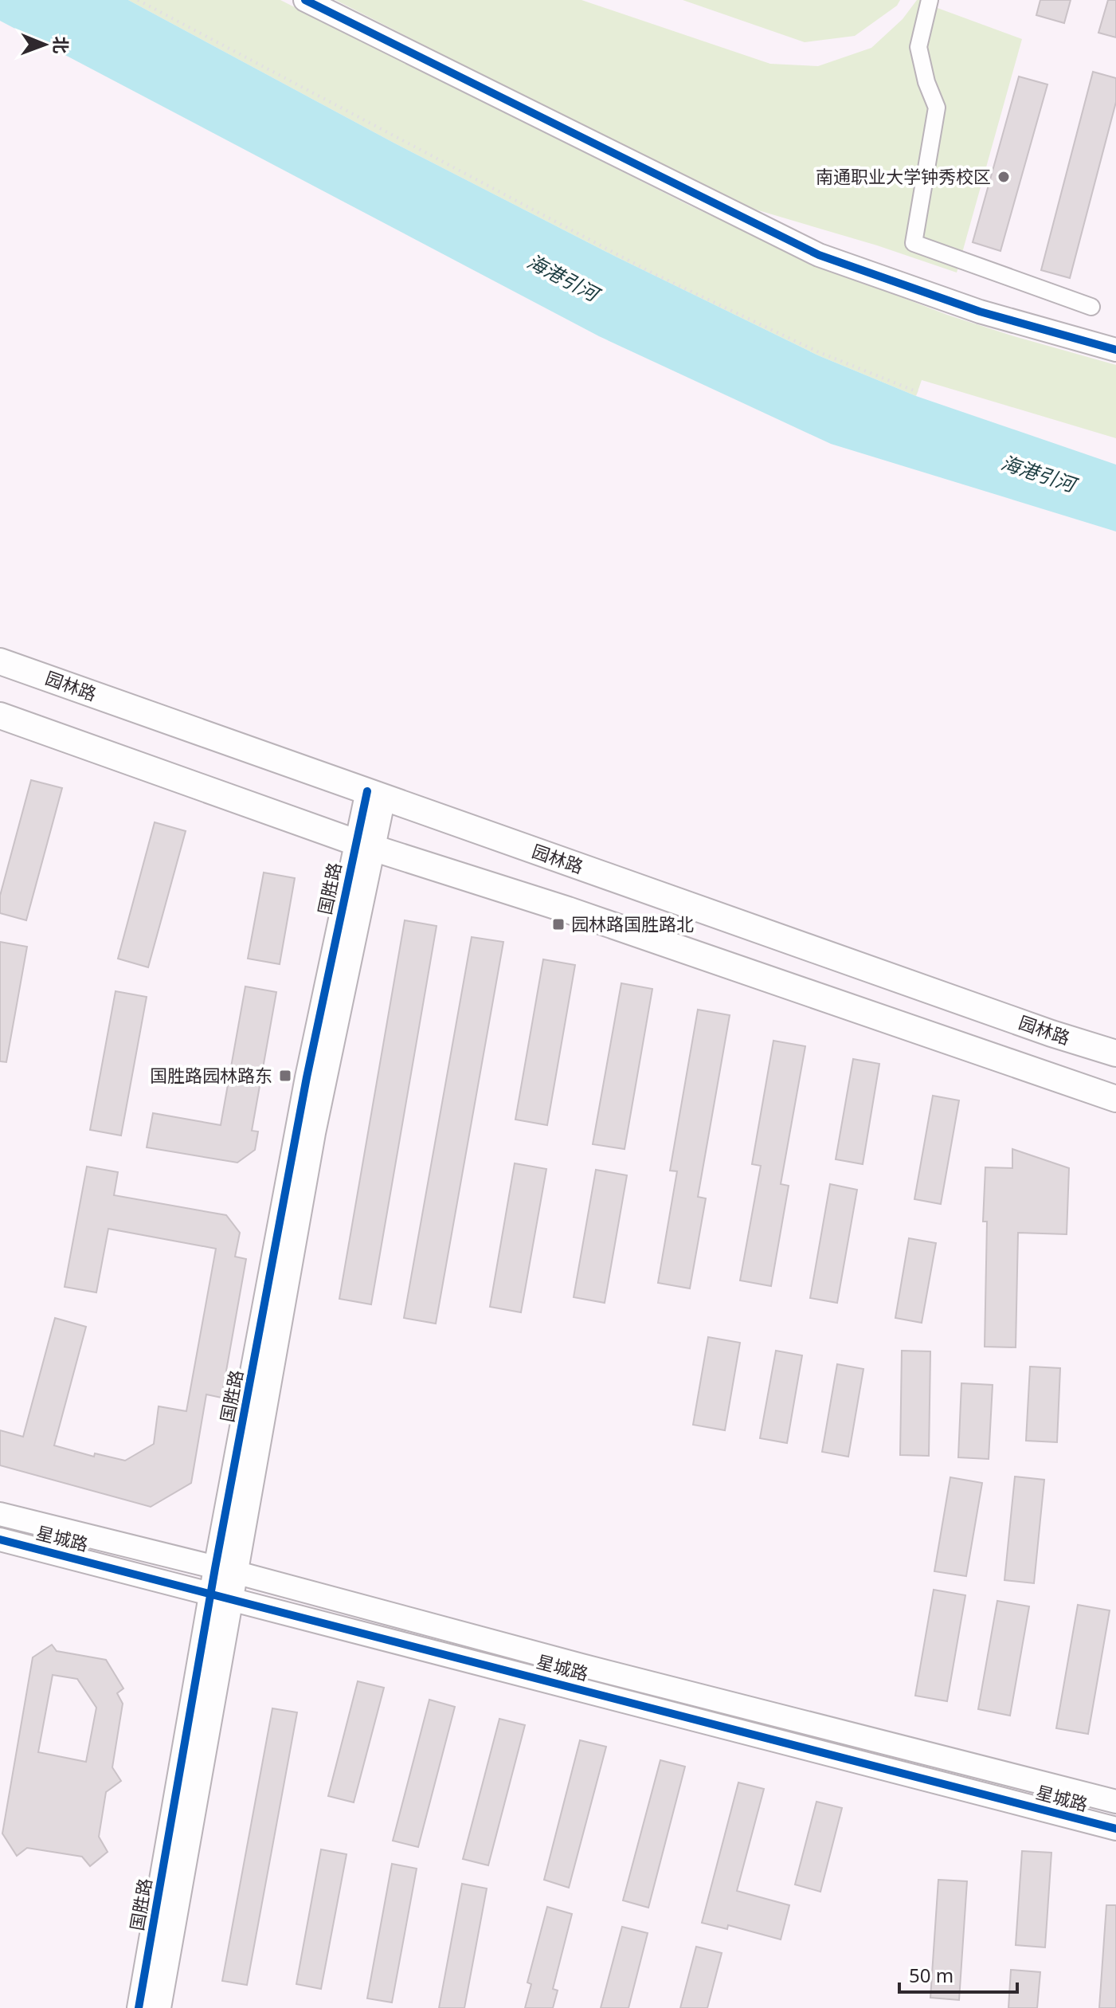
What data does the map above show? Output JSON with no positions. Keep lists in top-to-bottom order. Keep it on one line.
{"streets":{"main road":["园林路"],"street":["国胜路","星城路"]},"crossings":[["园林路","国胜路"],["国胜路","星城路"]],"water":["海港引河"],"places":{"other":["南通职业大学钟秀校区"],"transit":["园林路国胜路北","国胜路园林路东"]},"scale_bar":"50 m","north":"right"}
